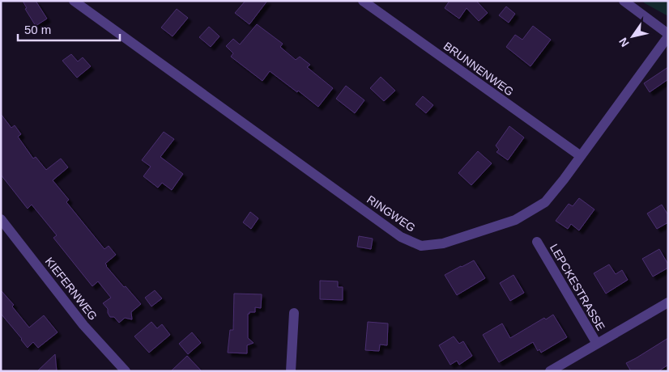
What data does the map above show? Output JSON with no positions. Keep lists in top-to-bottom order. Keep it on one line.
{"streets":{"street":["BRUNNENWEG","RINGWEG","LEPCKESTRASSE","KIEFERNWEG"]},"crossings":[["BRUNNENWEG","RINGWEG"]],"scale_bar":"50 m","north":"bottom left"}
